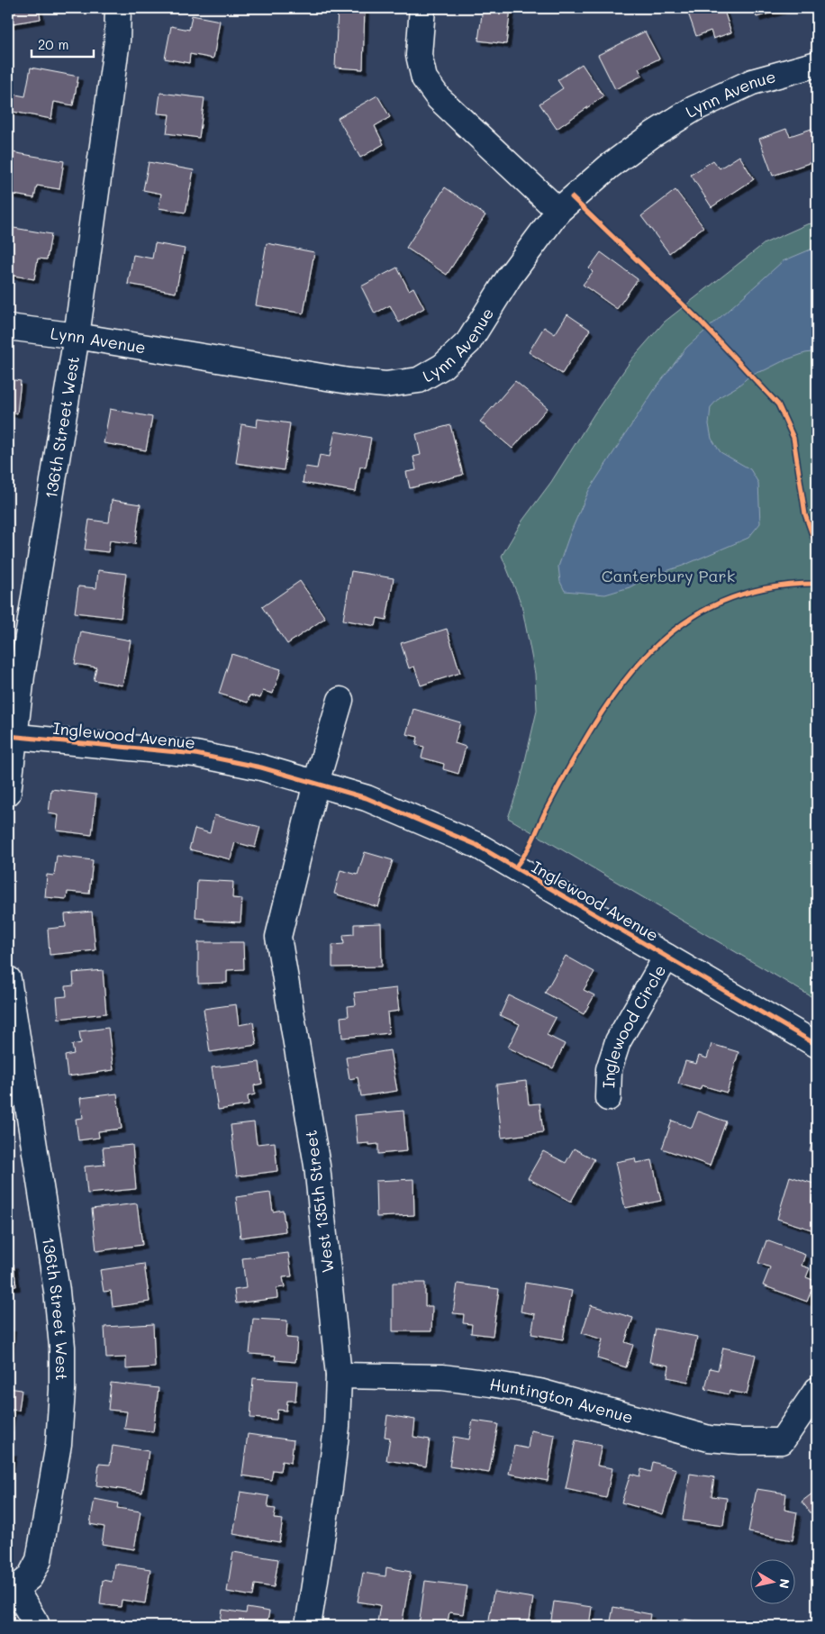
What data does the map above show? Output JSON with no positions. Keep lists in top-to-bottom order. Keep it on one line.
{"streets":{"street":["Lynn Avenue","136th Street West","Inglewood Avenue","Inglewood Circle","West 135th Street","Huntington Avenue"]},"crossings":[["Lynn Avenue","136th Street West"],["136th Street West","Inglewood Avenue"],["Inglewood Avenue","Inglewood Circle"],["Inglewood Avenue","West 135th Street"],["West 135th Street","Huntington Avenue"]],"parks":["Canterbury Park"],"scale_bar":"20 m","north":"right"}
